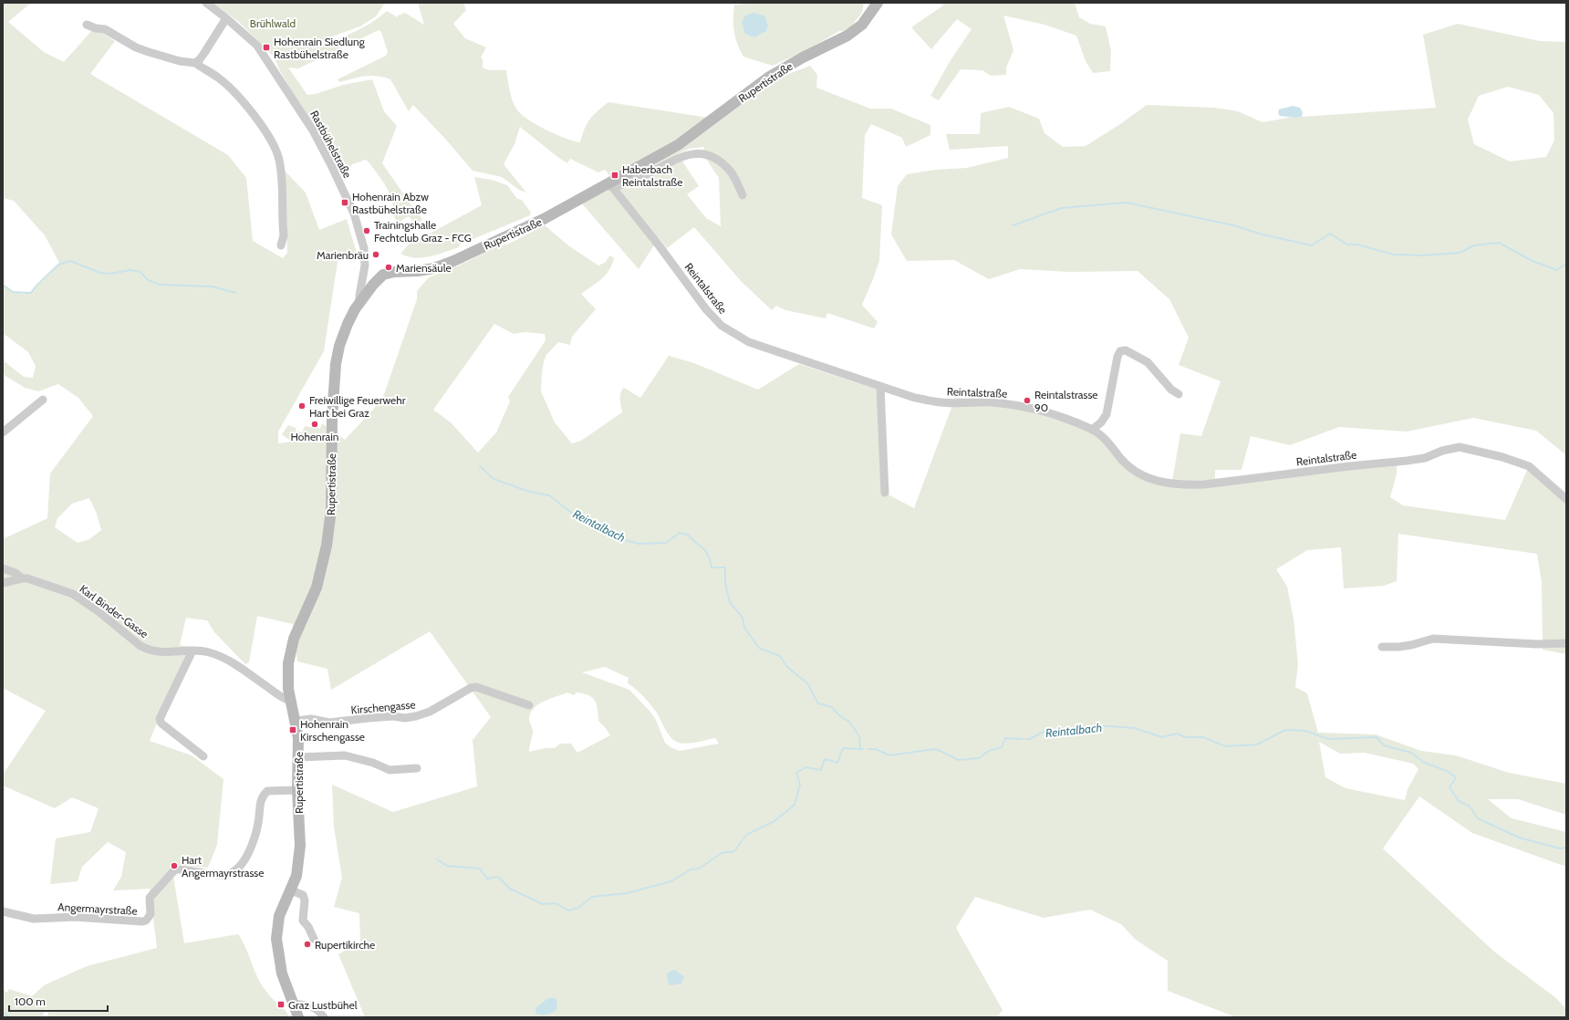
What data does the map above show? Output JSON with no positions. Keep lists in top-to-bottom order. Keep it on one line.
{"streets":{"main road":["Rupertistraße"],"street":["Rastbühelstraße","Reintalstraße","Karl Binder-Gasse","Kirschengasse","Angermayrstraße"]},"crossings":[["Rupertistraße","Rastbühelstraße"],["Rupertistraße","Reintalstraße"],["Rupertistraße","Karl Binder-Gasse"],["Rupertistraße","Kirschengasse"],["Rupertistraße","Angermayrstraße"]],"water":["Reintalbach"],"parks":["Brühlwald"],"places":{"transit":["Hohenrain Siedlung Rastbühelstraße","Haberbach Reintalstraße","Hohenrain Abzw Rastbühelstraße","Hohenrain Kirschengasse","Graz Lustbühel"],"other":["Trainingshalle Fechtclub Graz - FCG","Marienbräu","Mariensäule","Reintalstrasse 90","Freiwillige Feuerwehr Hart bei Graz","Hohenrain","Hart Angermayrstrasse","Rupertikirche"]},"scale_bar":"100 m"}
